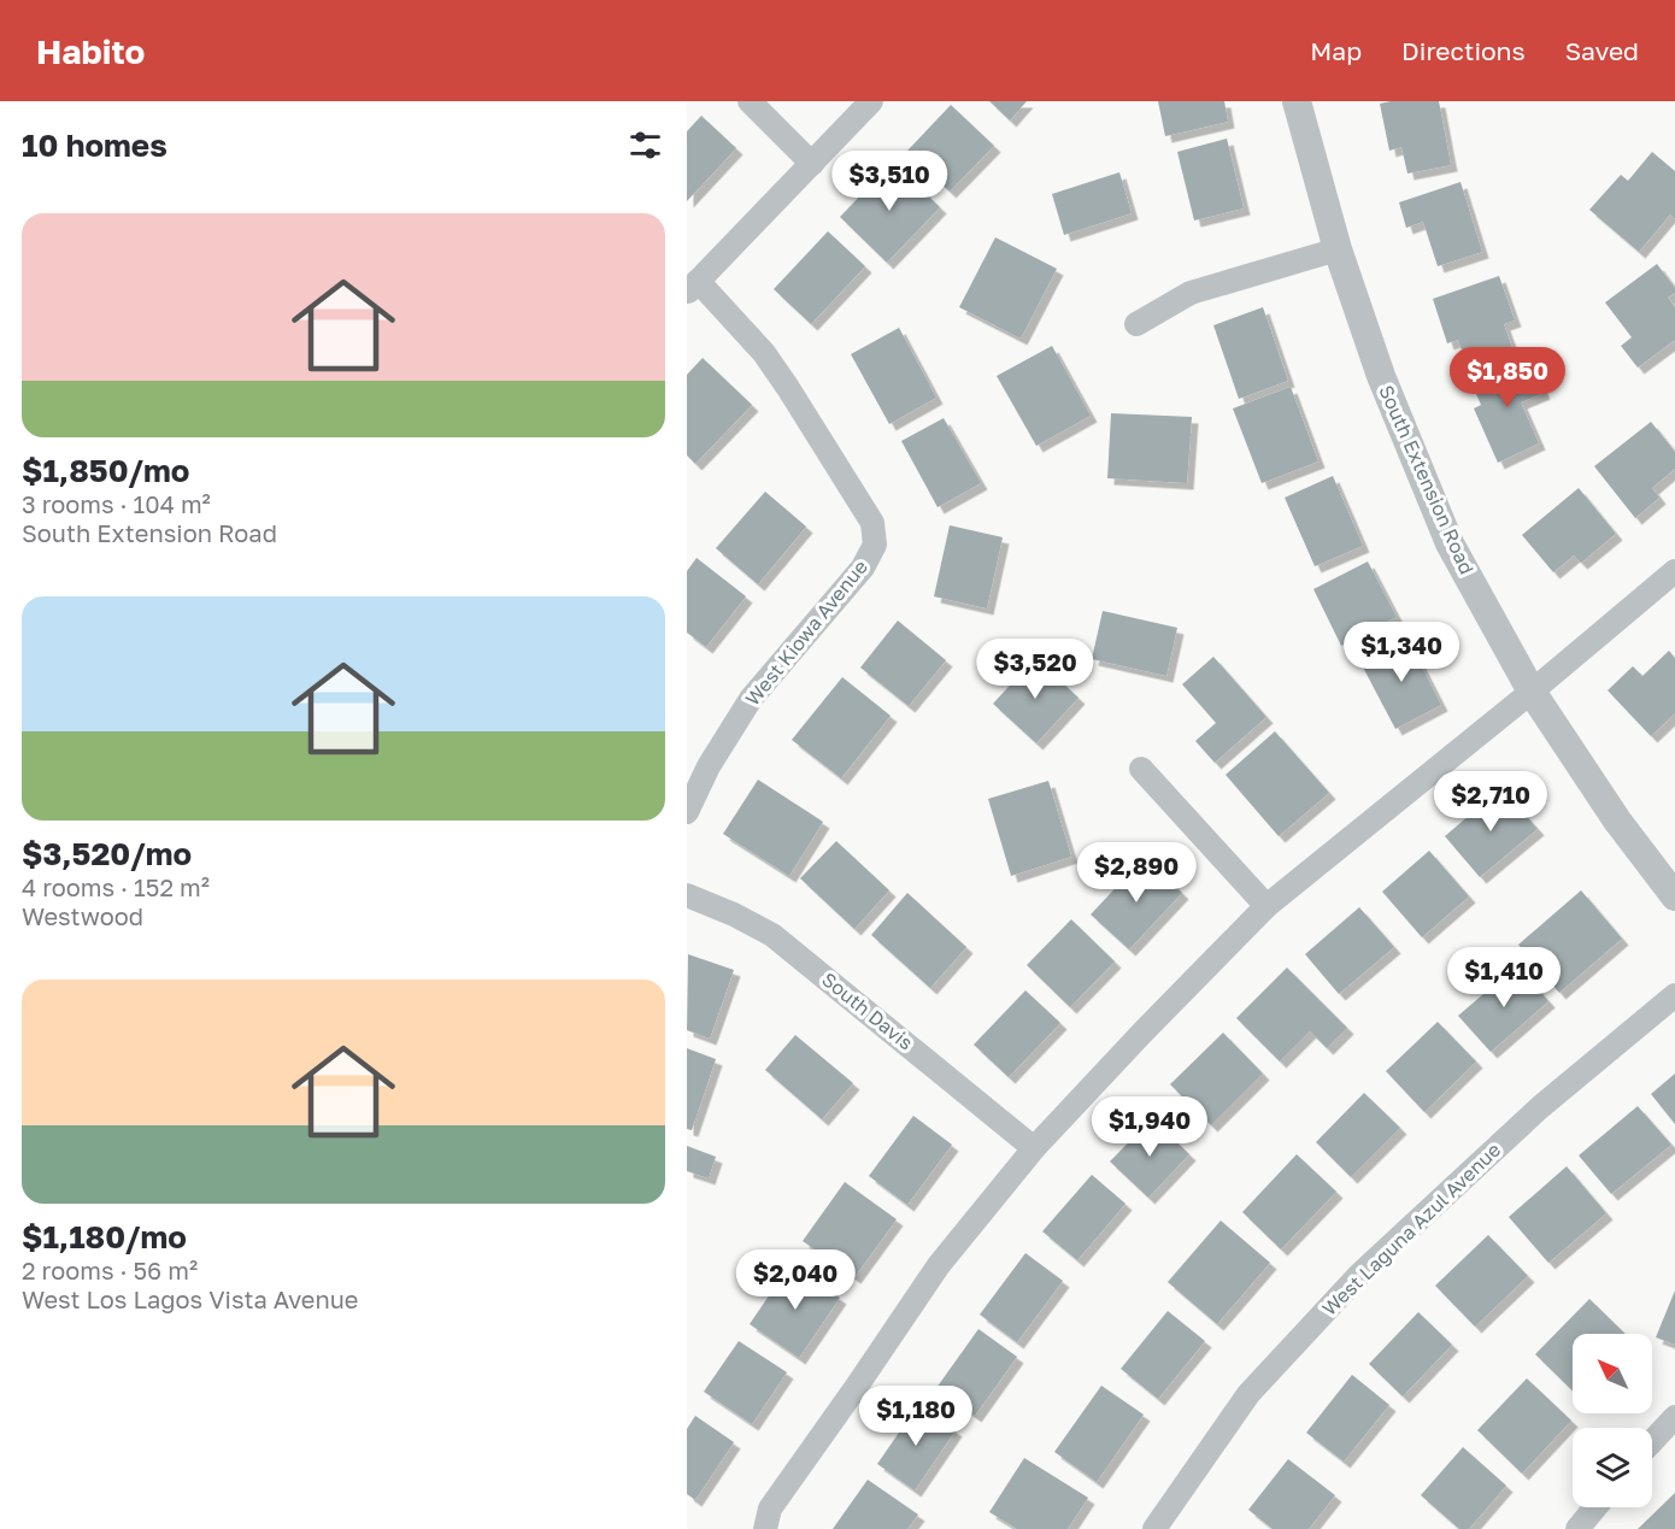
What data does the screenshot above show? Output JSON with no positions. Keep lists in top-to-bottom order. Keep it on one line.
{"streets":{"street":["South Extension Road","West Kiowa Avenue","South Davis","West Laguna Azul Avenue"]},"north":"top left","page":{"header":"Habito","nav":["Map","Directions","Saved"],"heading":"10 homes","price":["$3,510","$1,850","$1,340","$3,520","$2,710","$2,890","$1,410","$1,940","$2,040","$1,180"],"list":[{"name":"$1,850/mo","note":"3 rooms · 104 m² · South Extension Road"},{"name":"$3,520/mo","note":"4 rooms · 152 m² · Westwood"},{"name":"$1,180/mo","note":"2 rooms · 56 m² · West Los Lagos Vista Avenue"}]}}
